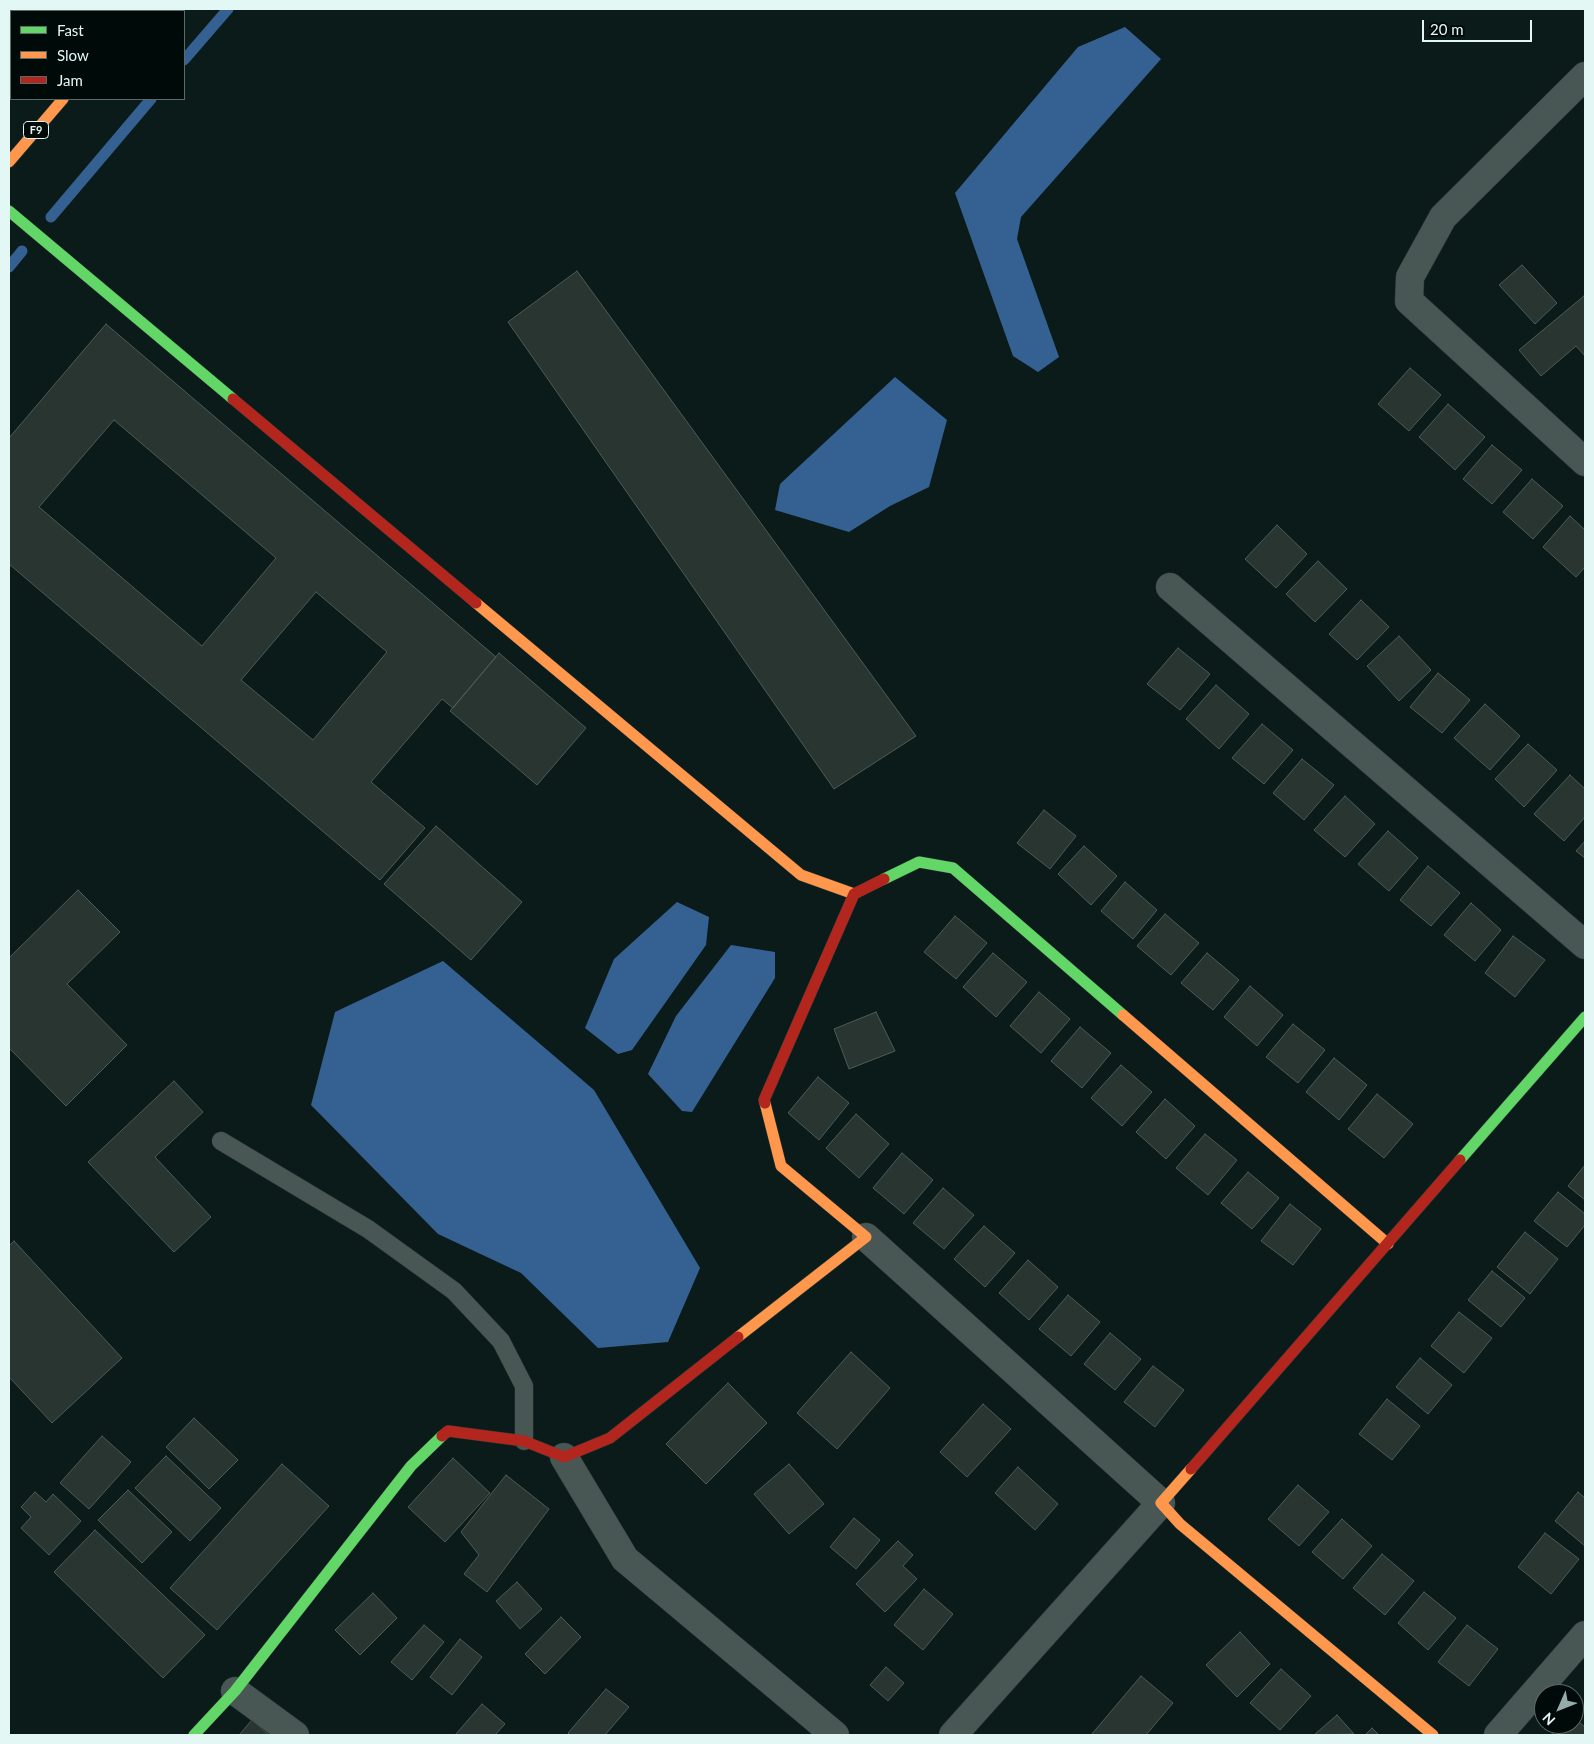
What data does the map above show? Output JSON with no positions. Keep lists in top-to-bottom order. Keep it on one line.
{"streets":{"main road":["F9"]},"legend":["Fast","Slow","Jam"],"scale_bar":"20 m","north":"bottom left"}
